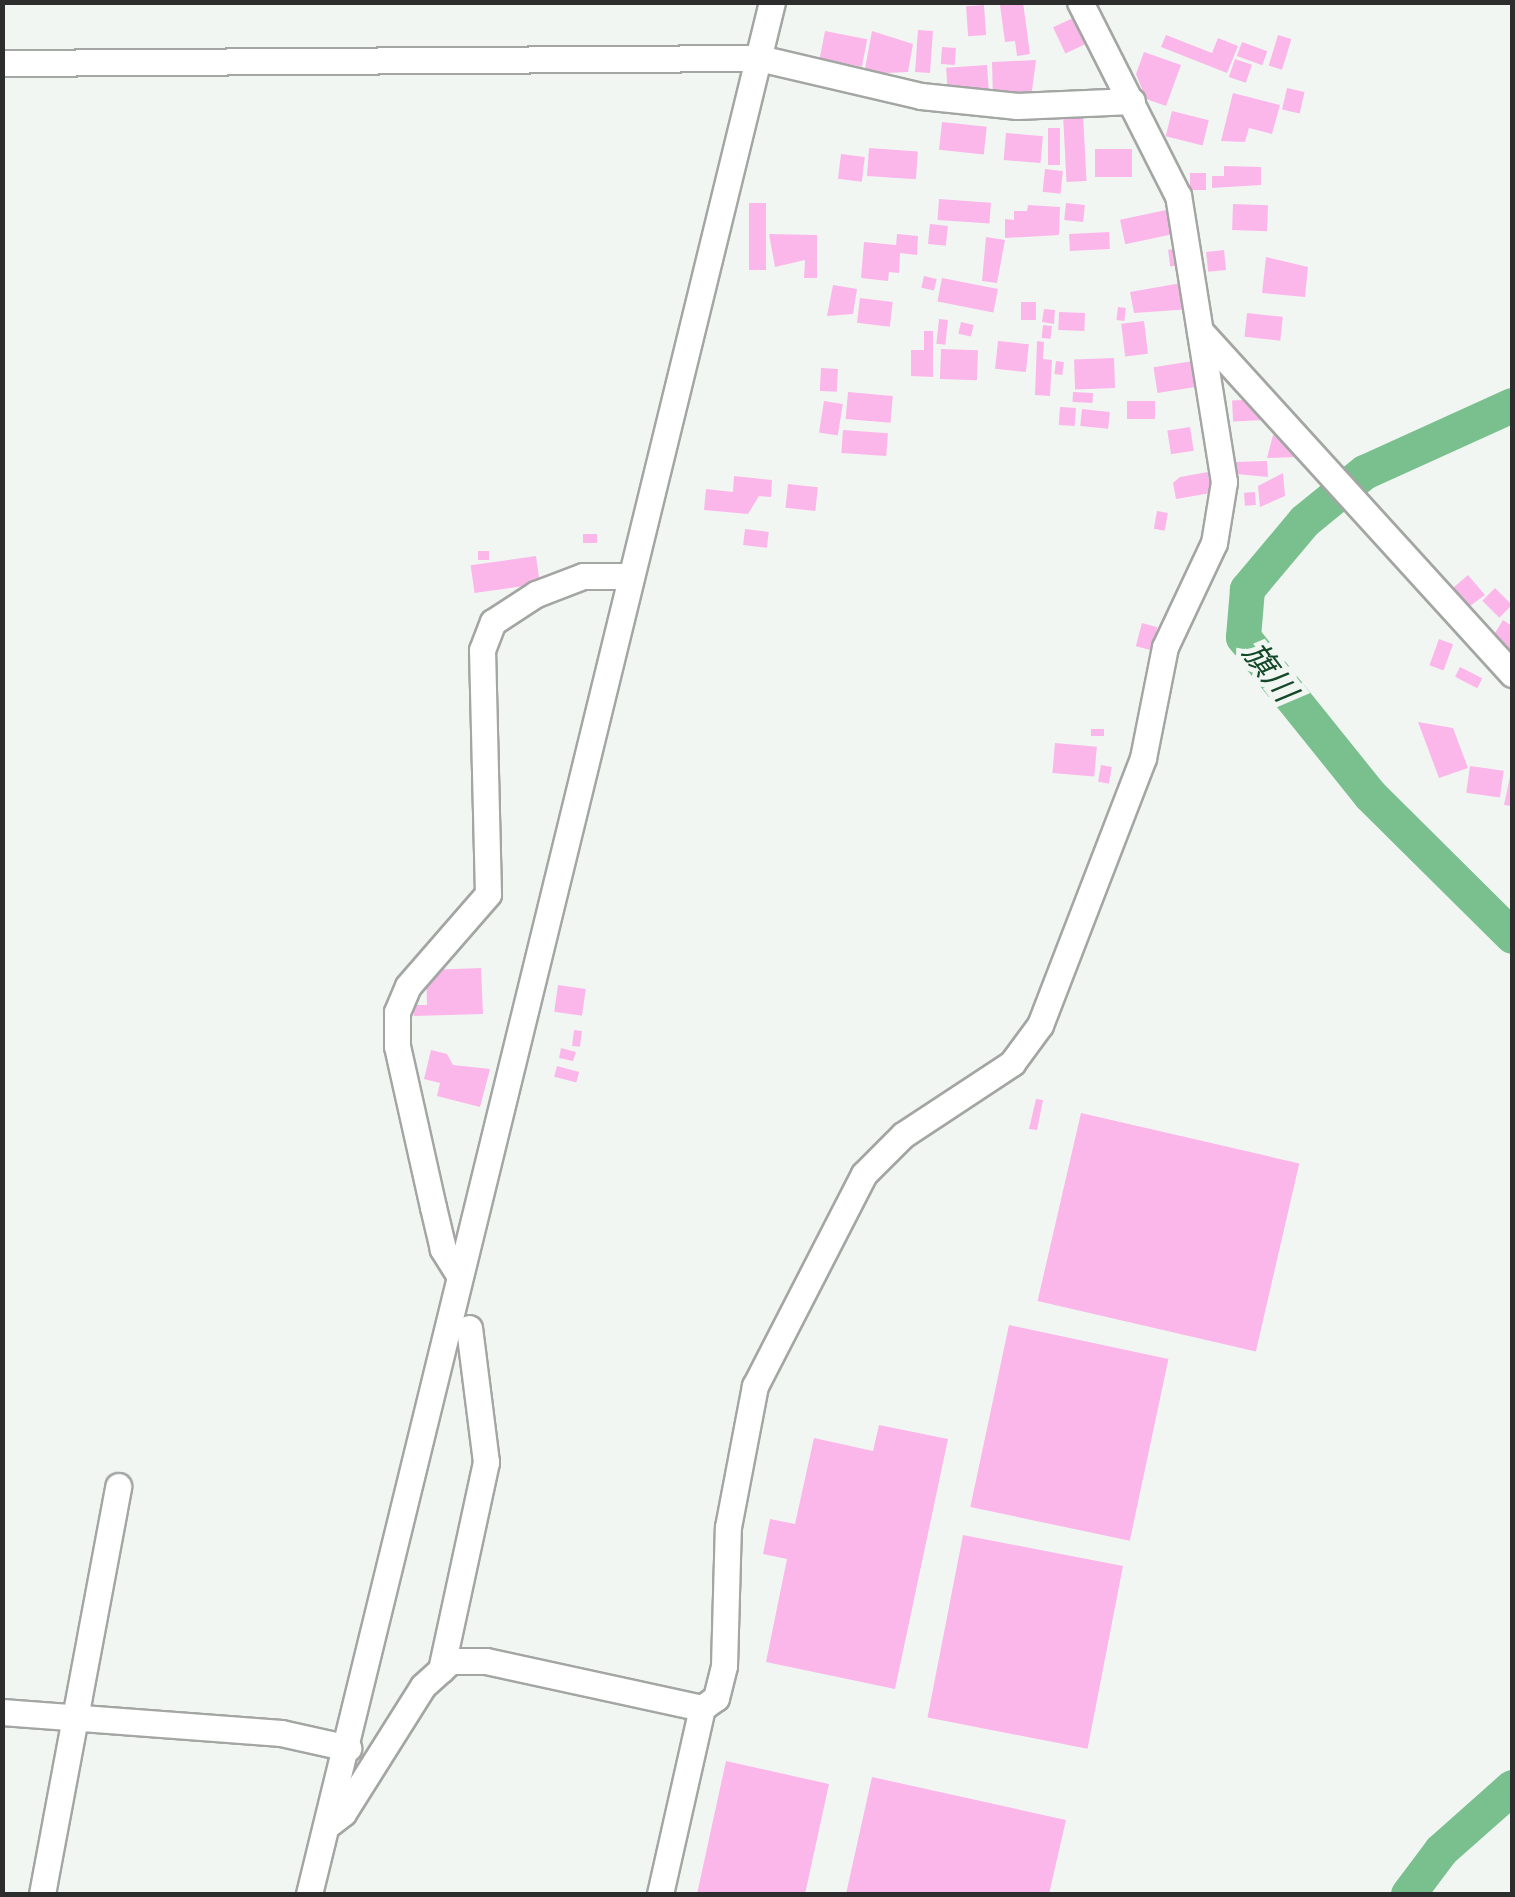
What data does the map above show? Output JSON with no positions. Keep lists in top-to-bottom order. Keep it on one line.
{"water":["旗川"]}
